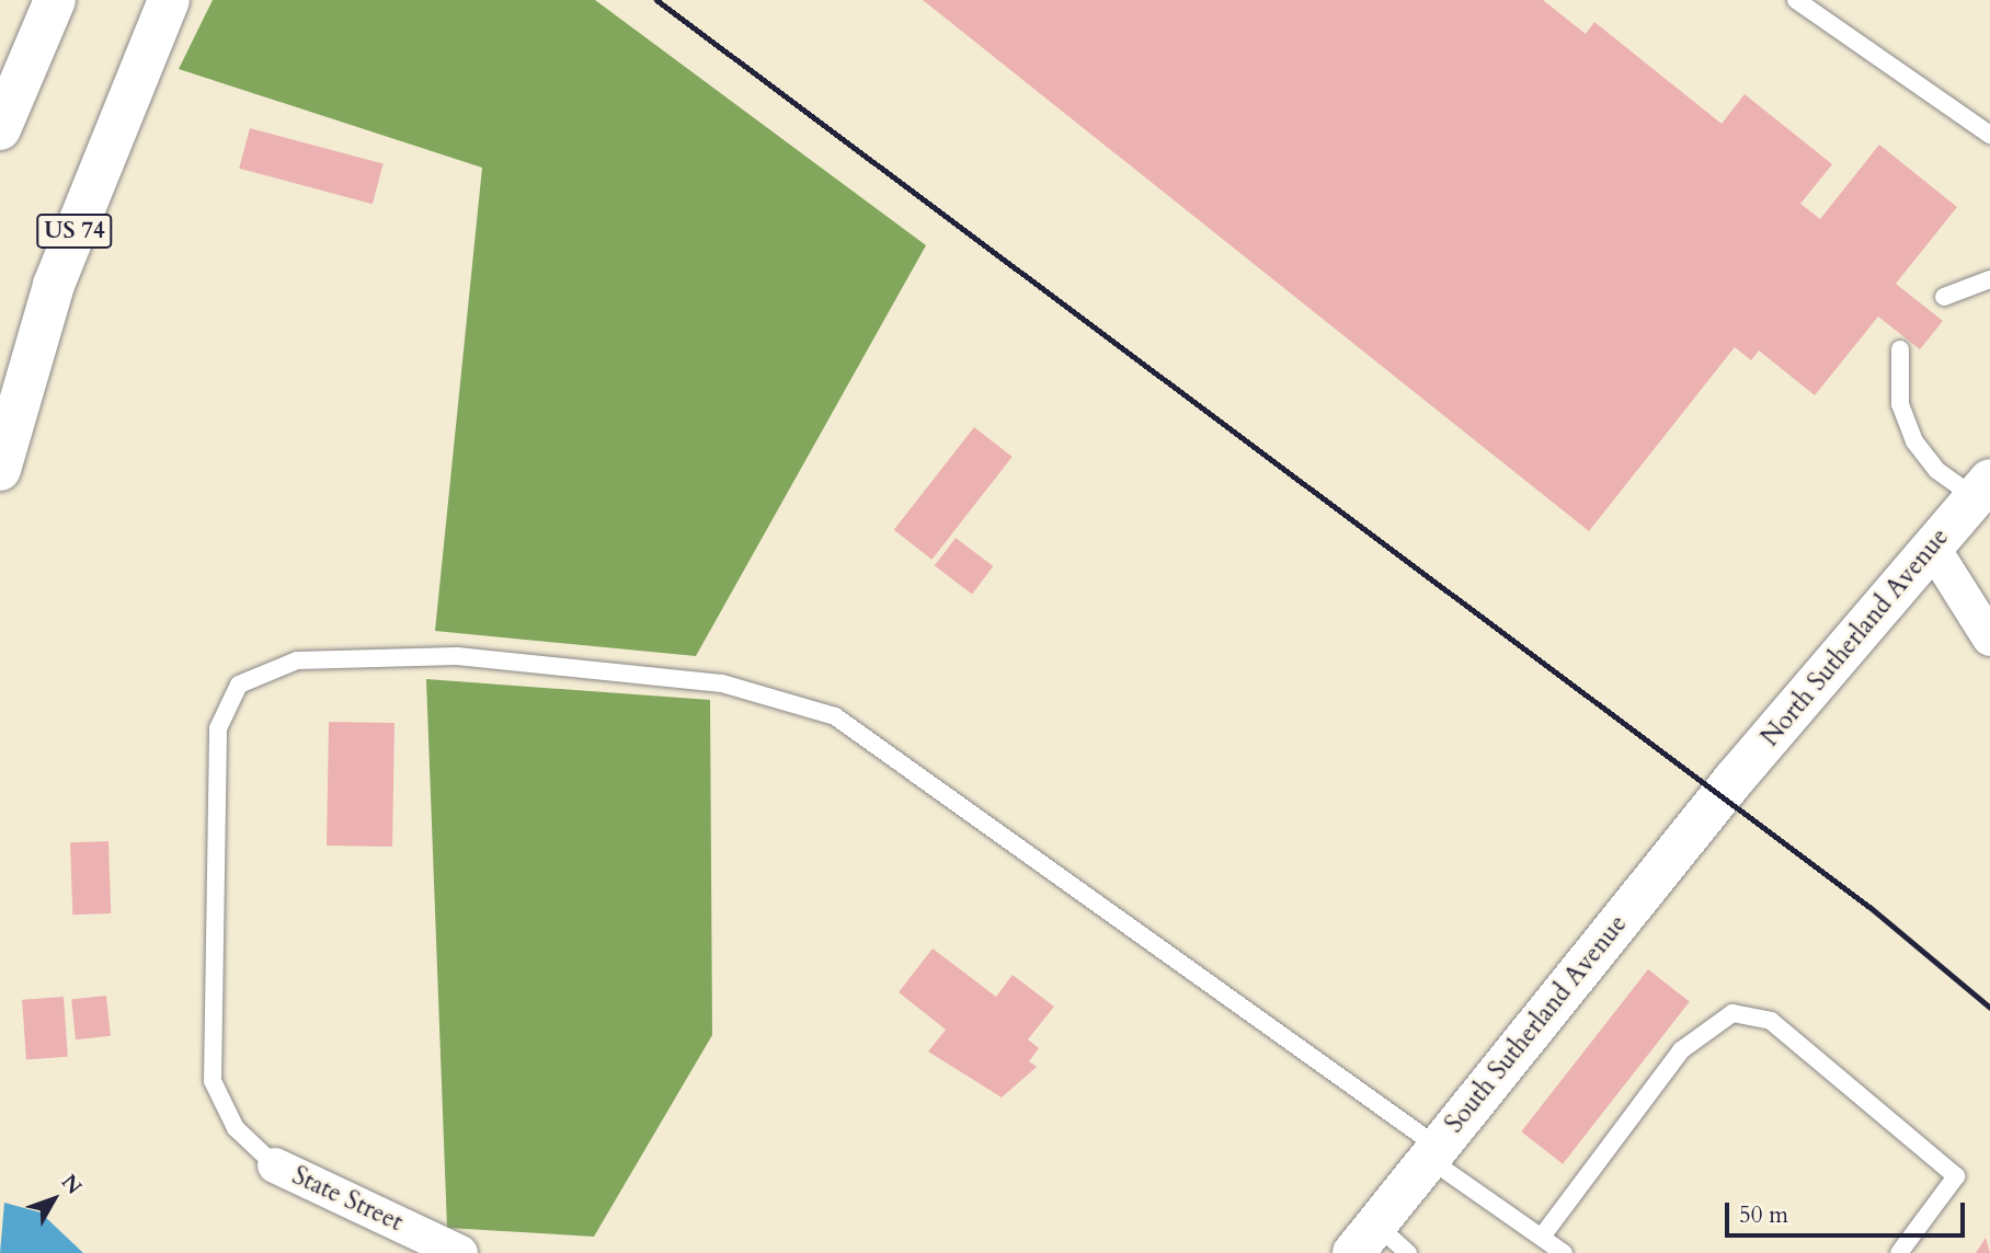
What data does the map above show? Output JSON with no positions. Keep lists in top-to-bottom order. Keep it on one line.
{"streets":{"main road":["US 74","North Sutherland Avenue","South Sutherland Avenue"],"street":["State Street"]},"crossings":[["North Sutherland Avenue","South Sutherland Avenue"]],"scale_bar":"50 m","north":"top right"}
